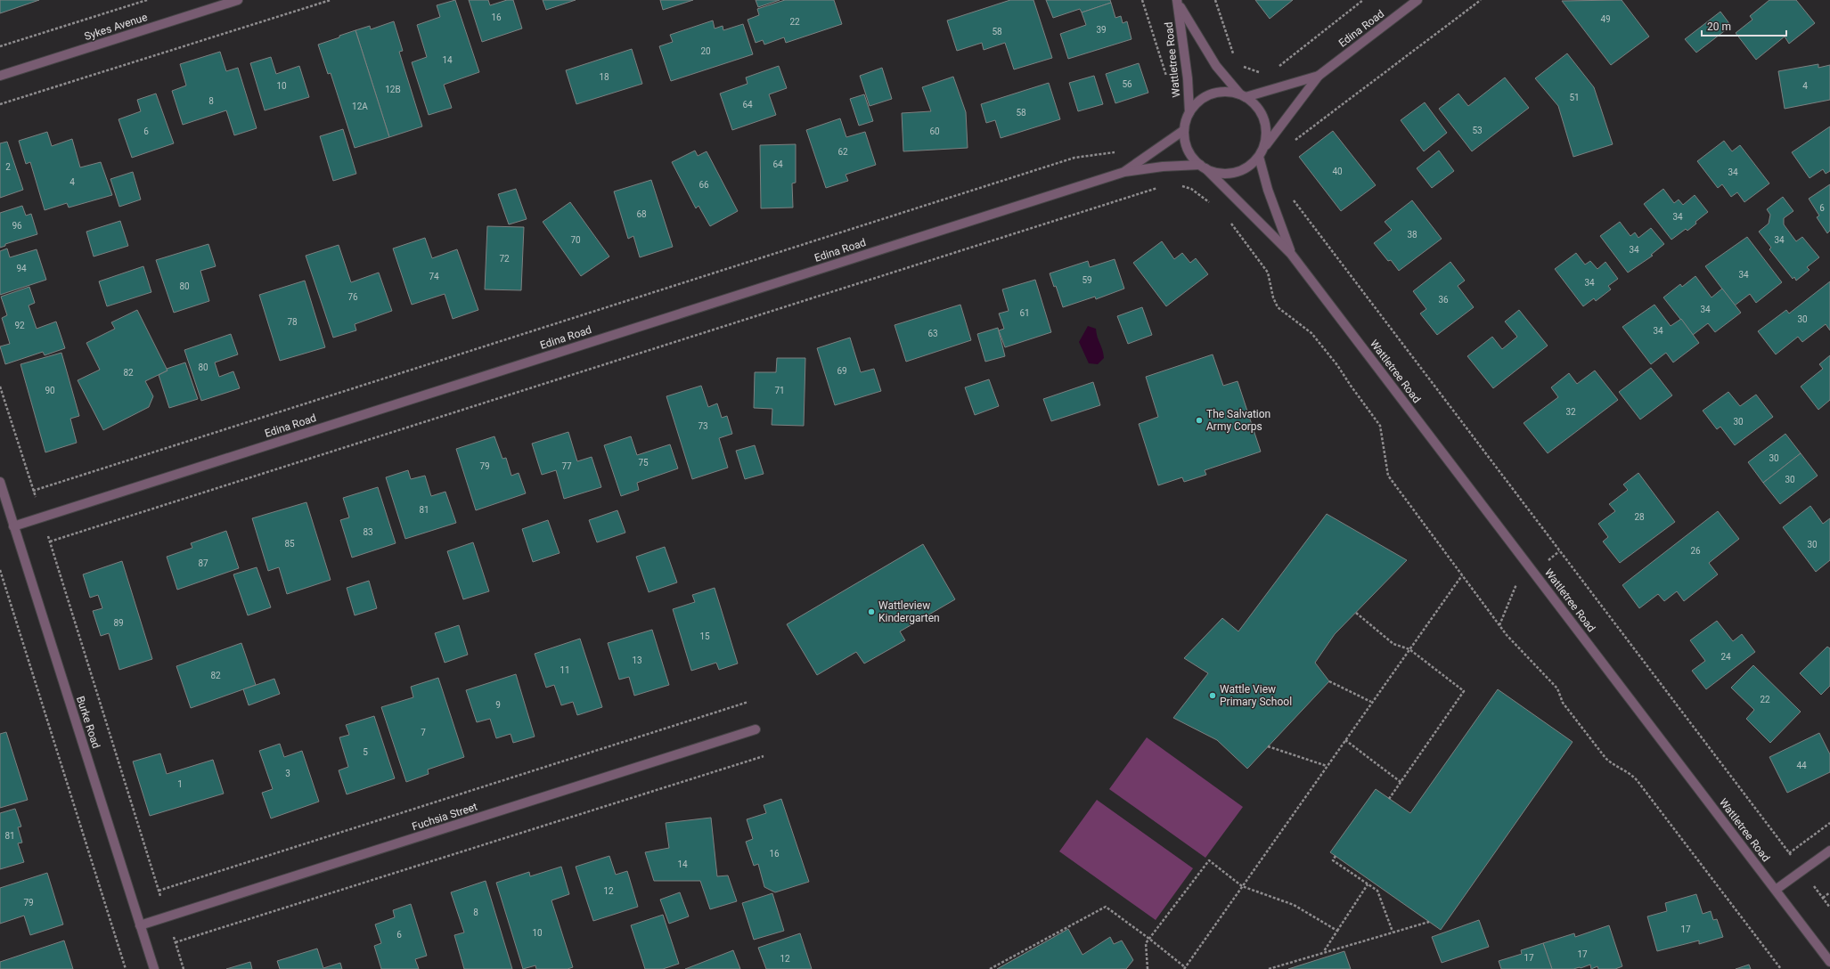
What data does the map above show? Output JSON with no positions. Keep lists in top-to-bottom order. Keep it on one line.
{"streets":{"street":["Sykes Avenue","Edina Road","Wattletree Road","Burke Road","Fuchsia Street"]},"crossings":[["Edina Road","Wattletree Road"],["Edina Road","Burke Road"],["Burke Road","Fuchsia Street"]],"places":["The Salvation Army Corps","Wattleview Kindergarten","Wattle View Primary School"],"house_numbers":["16","49","22","39","58","20","14","18","56","10","4","12B","51","8","64","12A","58","53","6","60","62","64","2","40","34","4","66","6","68","34","96","38","70","34","34","72","94","34","74","59","34","80","76","36","34","61","30","78","92","34","63","80","69","82","90","71","32","30","73","30","75","79","77","30","81","28","83","85","30","26","87","89","15","24","13","11","82","22","9","7","5","44","3","1","81","16","14","12","79","8","17","10","6","17","17","12"],"scale_bar":"20 m"}
